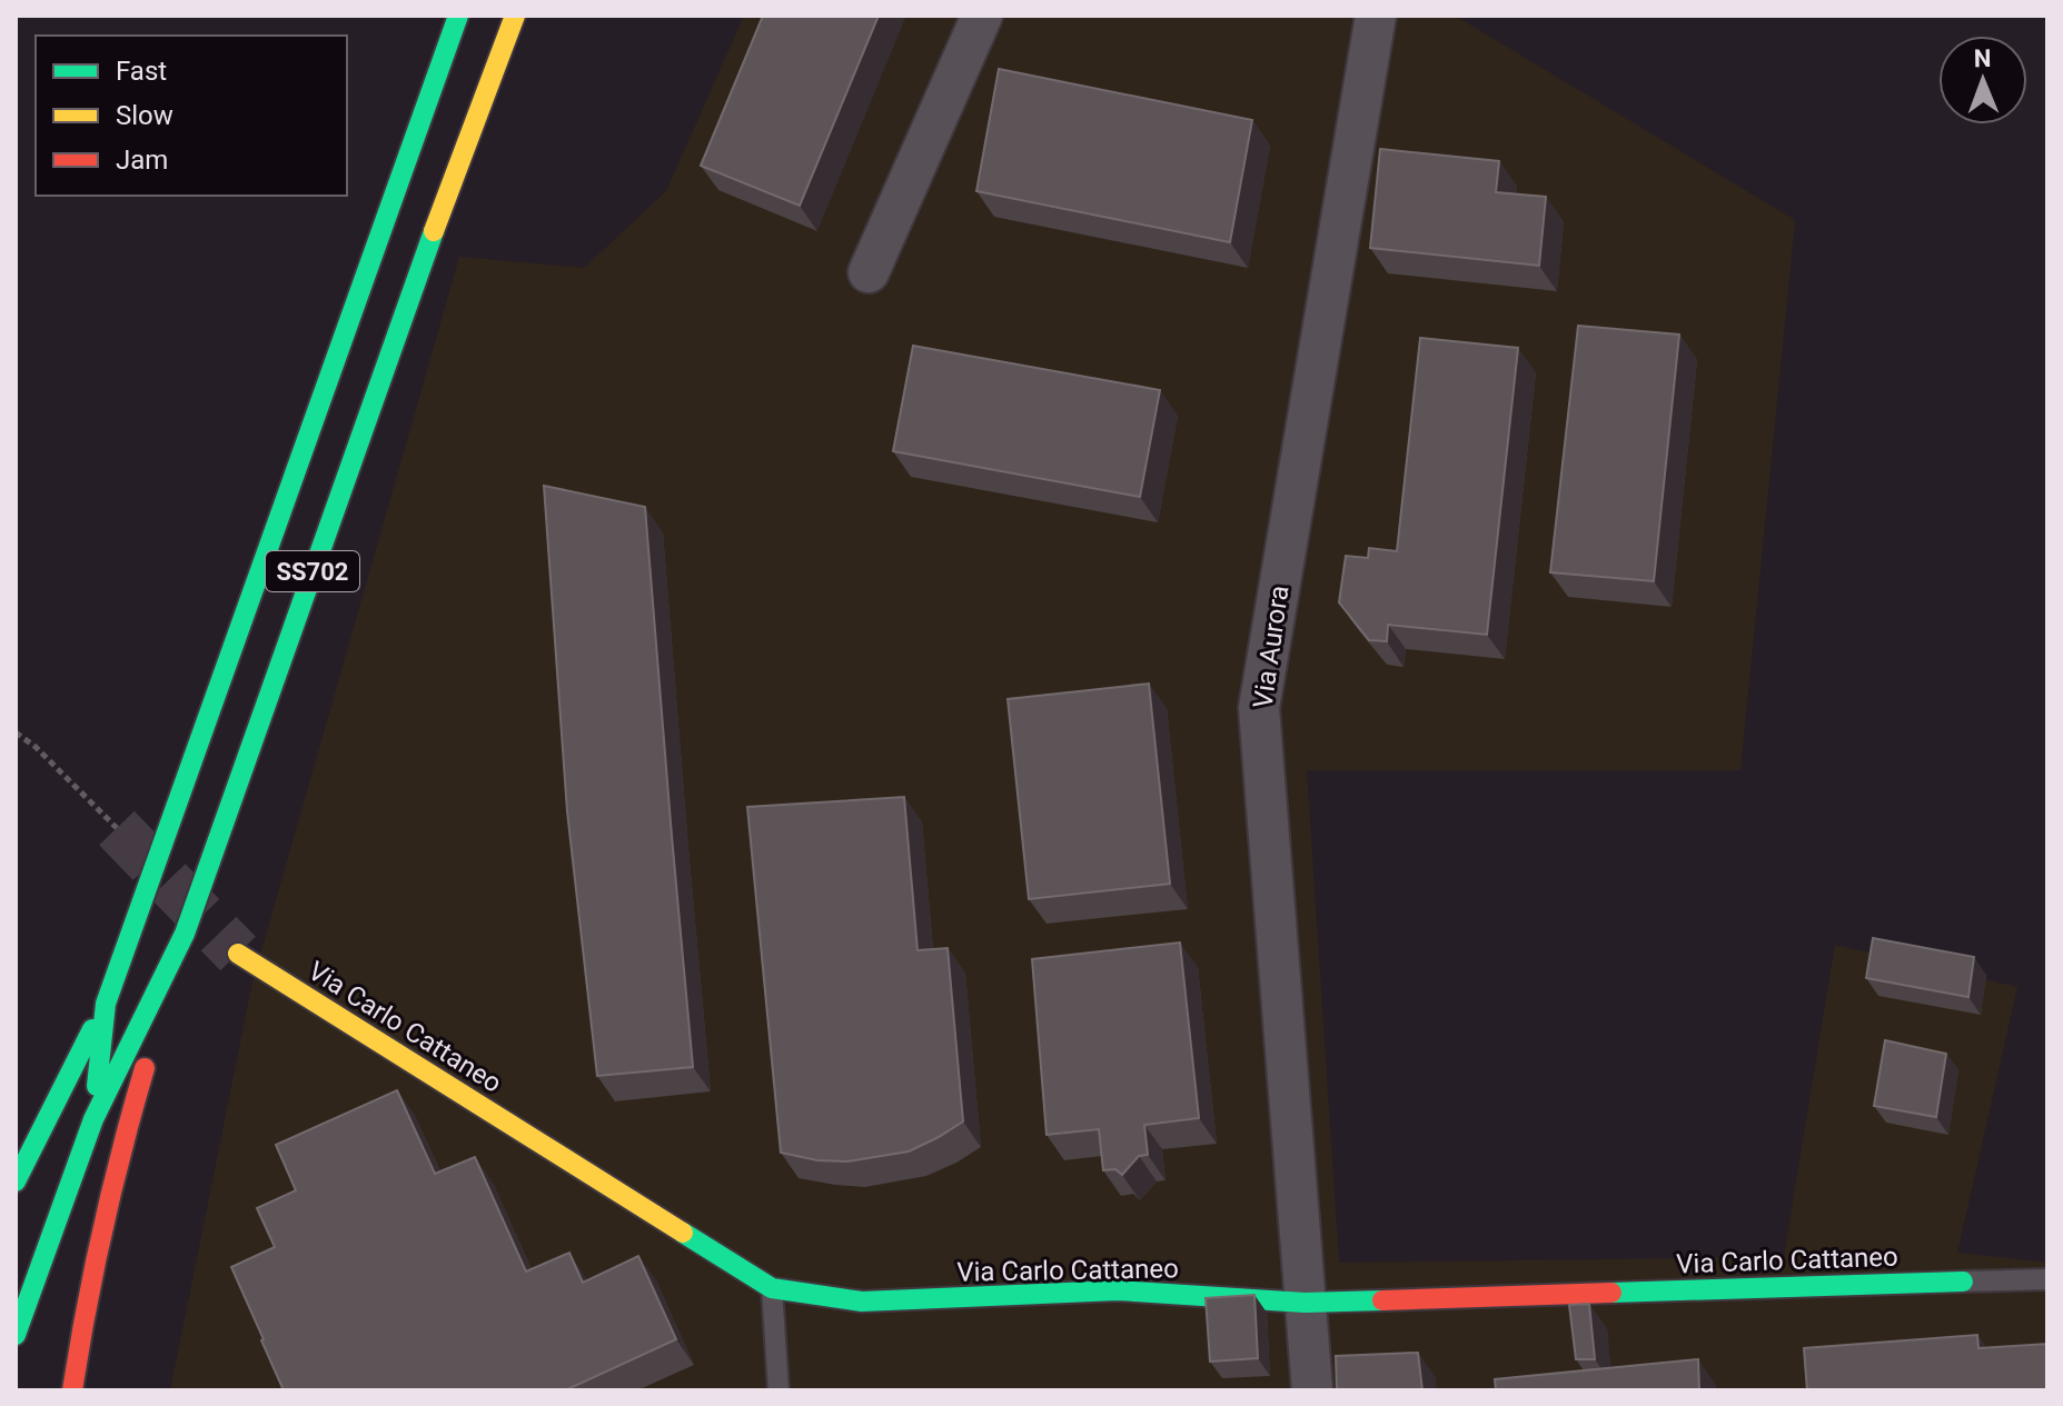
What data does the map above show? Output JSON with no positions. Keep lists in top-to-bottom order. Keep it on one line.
{"streets":{"main road":["SS702","Via Carlo Cattaneo"],"street":["Via Aurora"]},"crossings":[["Via Aurora","Via Carlo Cattaneo"]],"legend":["Fast","Slow","Jam"],"north":"top"}
